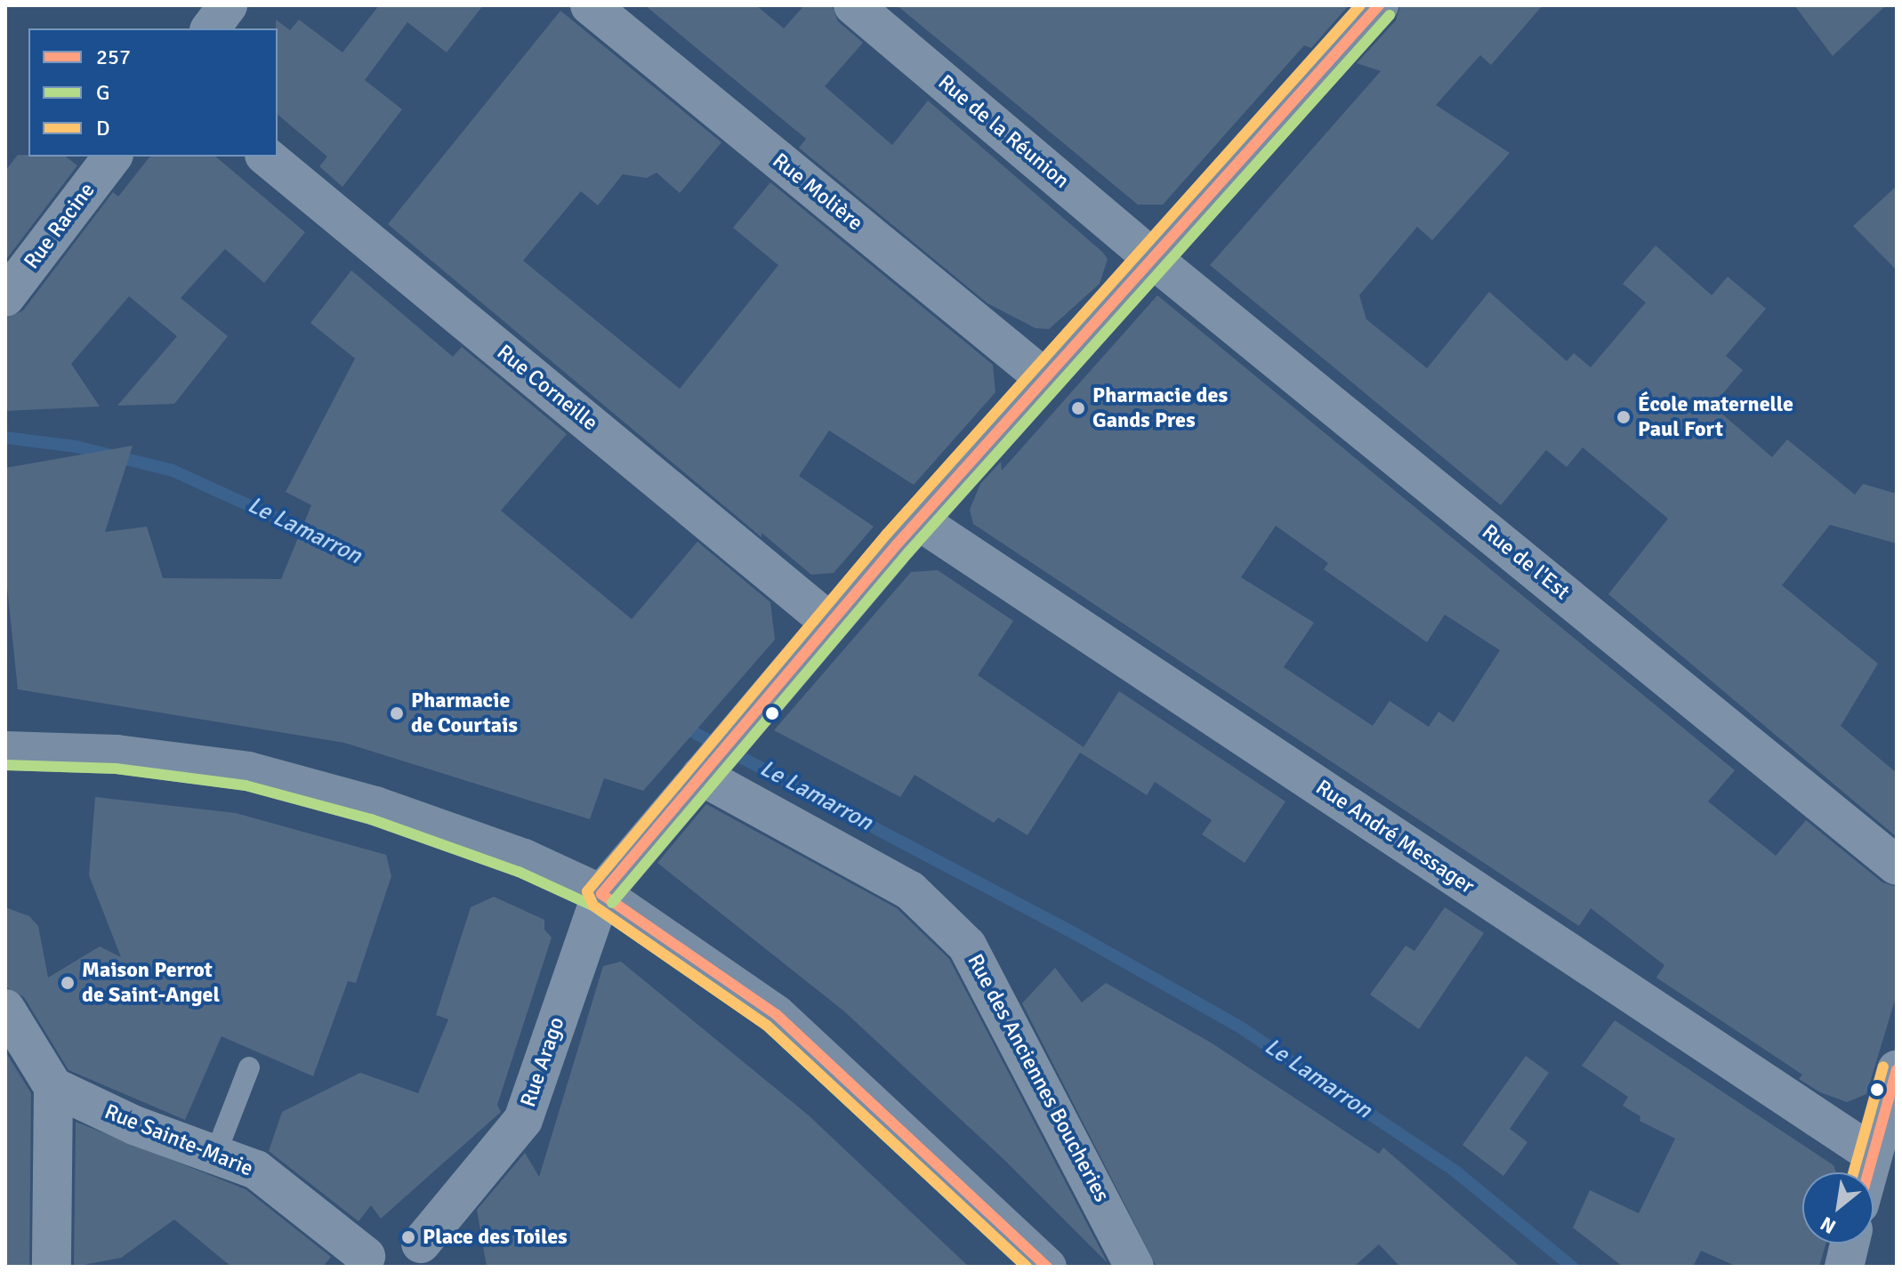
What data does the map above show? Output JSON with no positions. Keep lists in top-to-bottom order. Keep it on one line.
{"streets":{"street":["Rue de la Réunion","Rue Molière","Rue Racine","Rue Corneille","Rue de l'Est","Rue André Messager","Rue Arago","Rue des Anciennes Boucheries","Rue Sainte-Marie"]},"crossings":[["Rue de la Réunion","Rue de l'Est"]],"water":["Le Lamarron"],"places":["Pharmacie des Gands Pres","École maternelle Paul Fort","Pharmacie de Courtais","Maison Perrot de Saint-Angel","Place des Toiles"],"lines":["transit line 257","transit line D","transit line G"],"legend":["257","G","D"],"north":"bottom left"}
